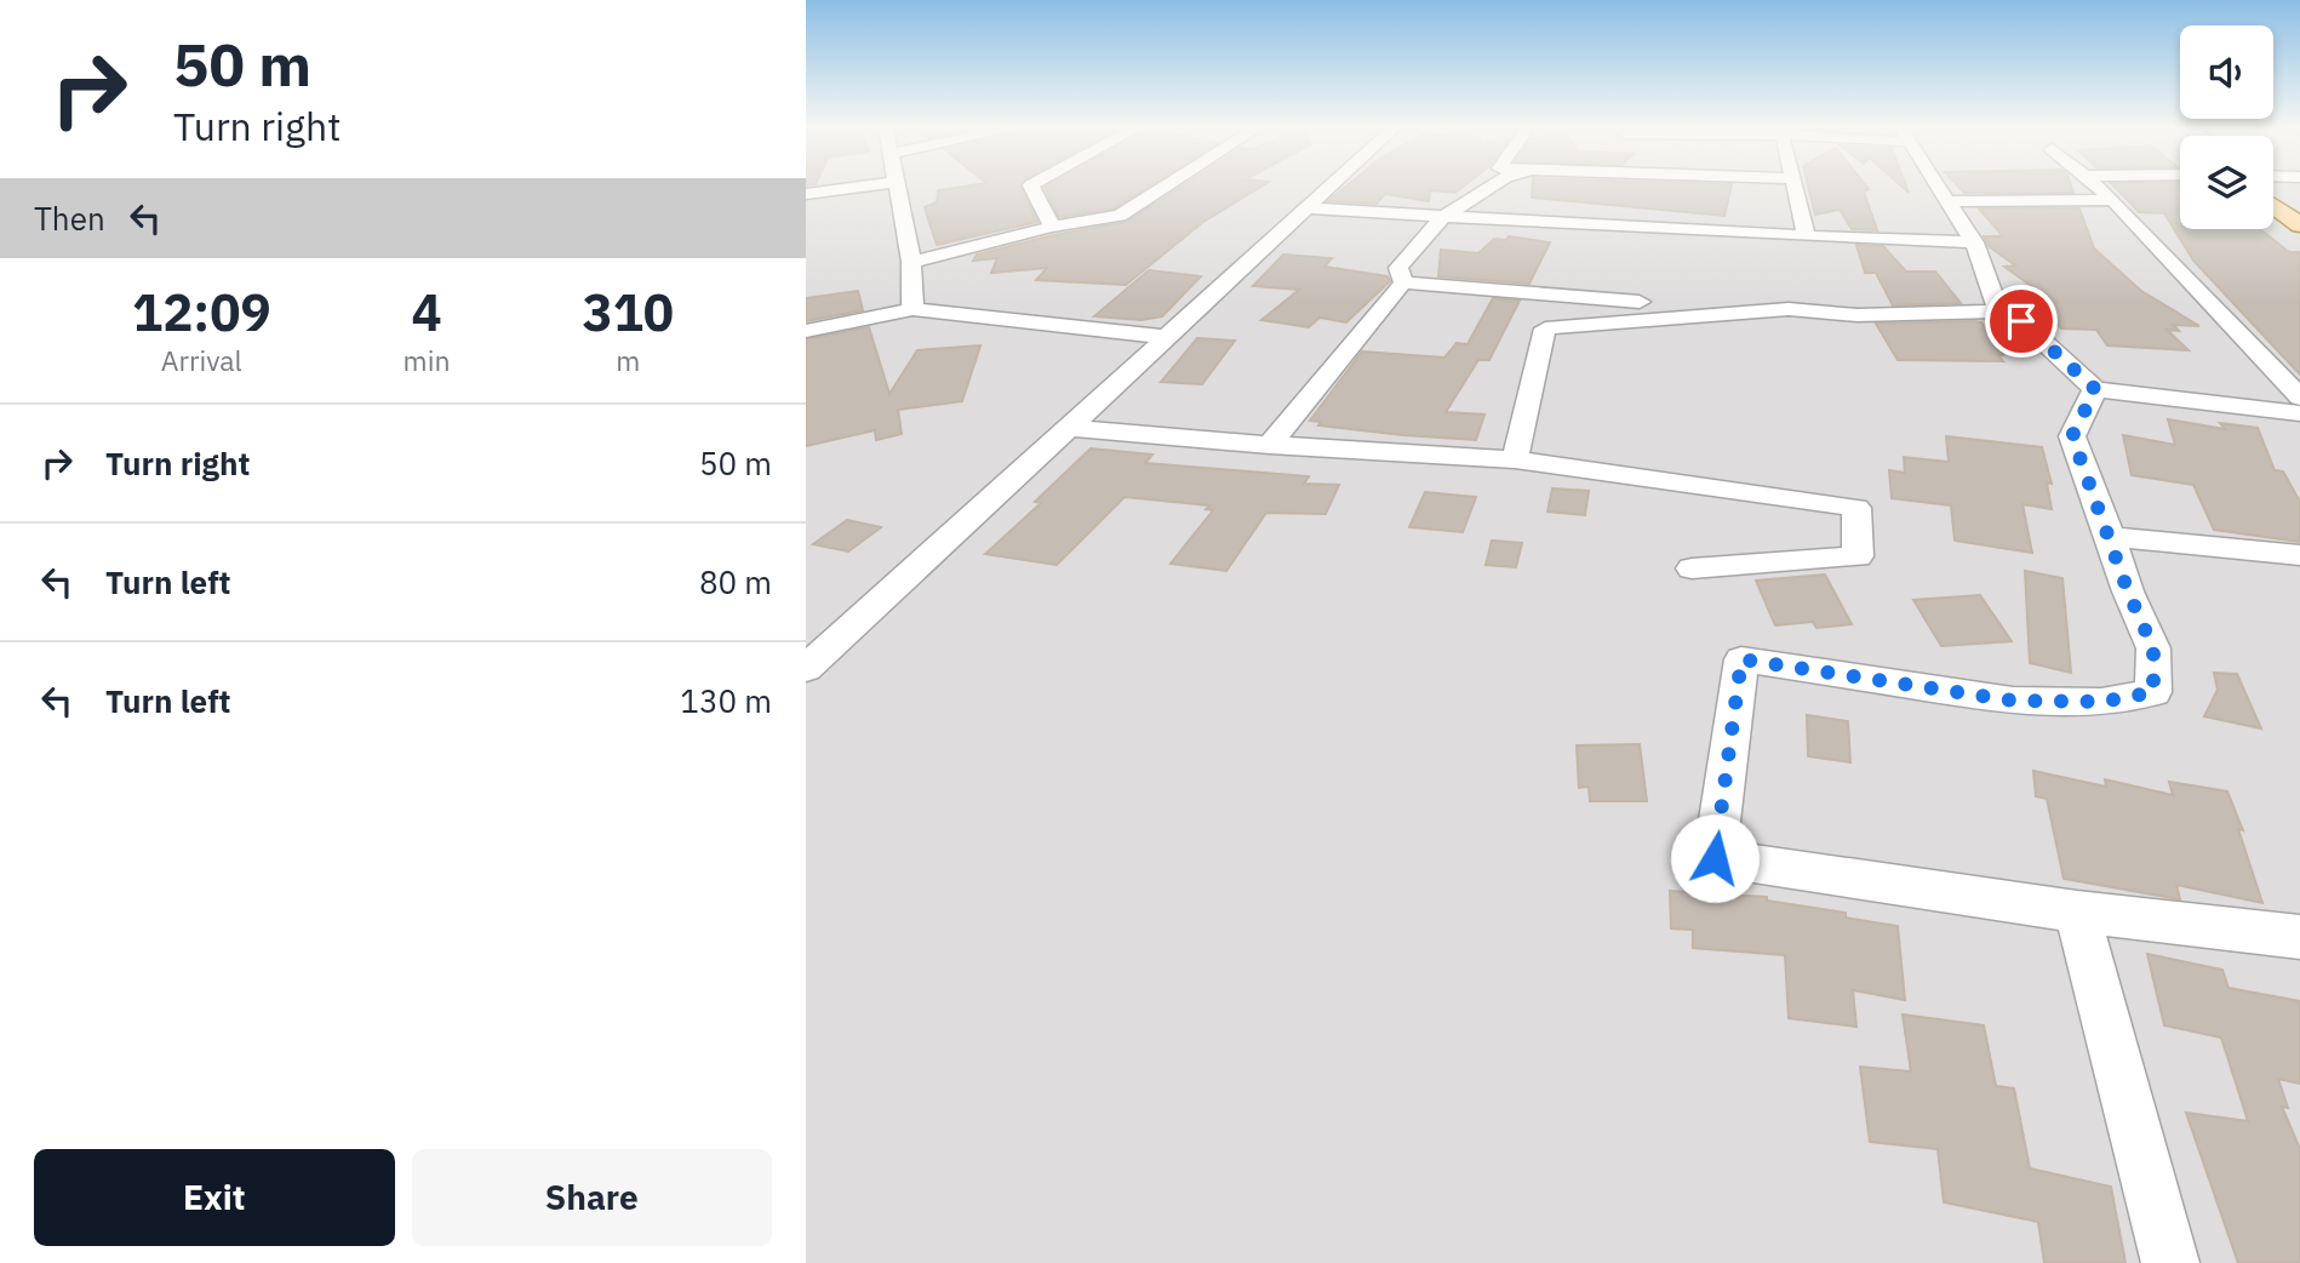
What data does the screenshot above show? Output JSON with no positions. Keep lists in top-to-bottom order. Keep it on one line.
{"page":{"turn":["50 m","Turn right"],"then":"Then","eta":["12:09","Arrival","4","min","310","m"],"list":[{"name":"Turn right","value":"50 m"},{"name":"Turn left","value":"80 m"},{"name":"Turn left","value":"130 m"}],"buttons":["Exit","Share"]}}
